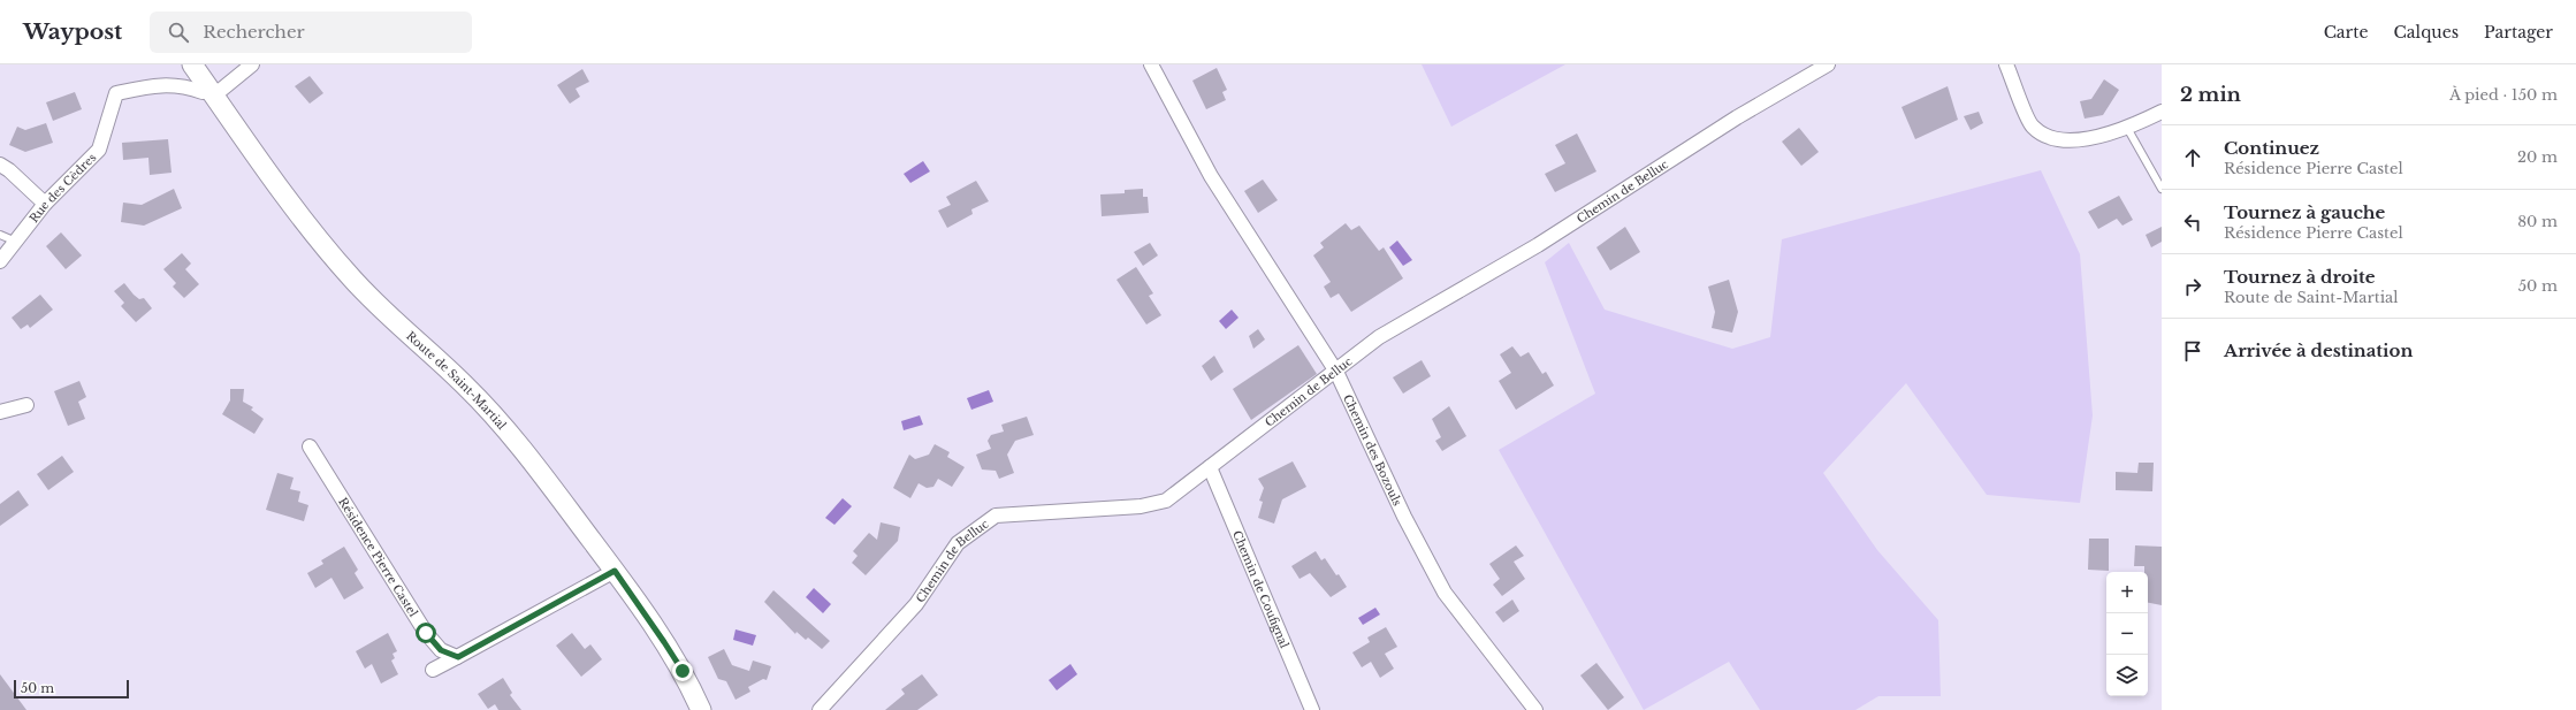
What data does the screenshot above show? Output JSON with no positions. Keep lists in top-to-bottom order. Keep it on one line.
{"streets":{"main road":["Route de Saint-Martial"],"street":["Rue des Cèdres","Chemin de Belluc","Chemin des Bozouls","Résidence Pierre Castel","Chemin de Coufignal"]},"crossings":[["Rue des Cèdres","Route de Saint-Martial"],["Chemin de Belluc","Chemin des Bozouls"],["Chemin de Belluc","Chemin de Coufignal"]],"scale_bar":"50 m","page":{"header":"Waypost","search":"Rechercher","nav":["Carte","Calques","Partager"],"heading":["2 min","À pied · 150 m"],"list":[["Continuez","Résidence Pierre Castel","20 m"],["Tournez à gauche","Résidence Pierre Castel","80 m"],["Tournez à droite","Route de Saint-Martial","50 m"],"Arrivée à destination"],"map_buttons":["+","−"],"scale":"50 m"}}
